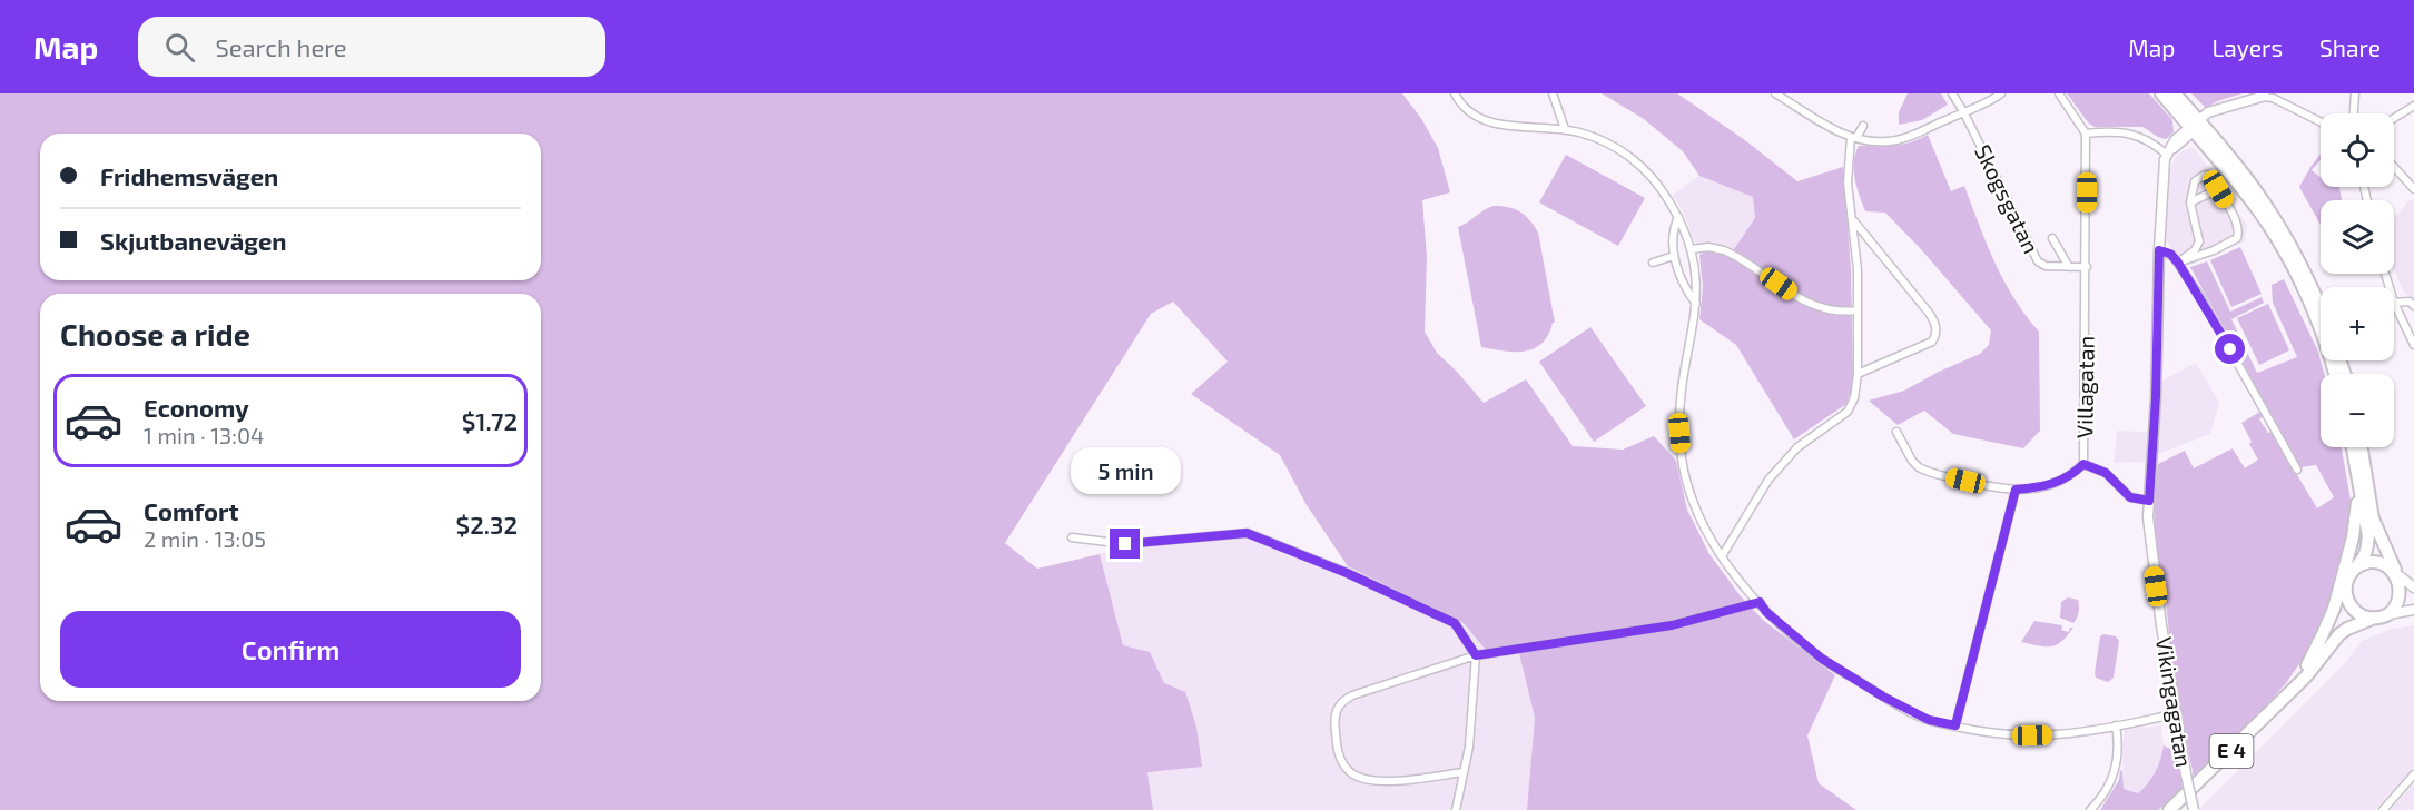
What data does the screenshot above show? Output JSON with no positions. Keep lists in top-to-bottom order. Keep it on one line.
{"streets":{"highway":["E 4"],"street":["Skogsgatan","Villagatan","Vikingagatan"]},"crossings":[["Skogsgatan","Villagatan"]],"page":{"header":"Map","search":"Search here","nav":["Map","Layers","Share"],"map_buttons":["+","−"],"banner":["Fridhemsvägen","Skjutbanevägen"],"heading":"Choose a ride","list":[{"name":"Economy","note":"1 min · 13:04","value":"$1.72"},{"name":"Comfort","note":"2 min · 13:05","value":"$2.32"}],"bubble":"5 min","buttons":"Confirm"}}
